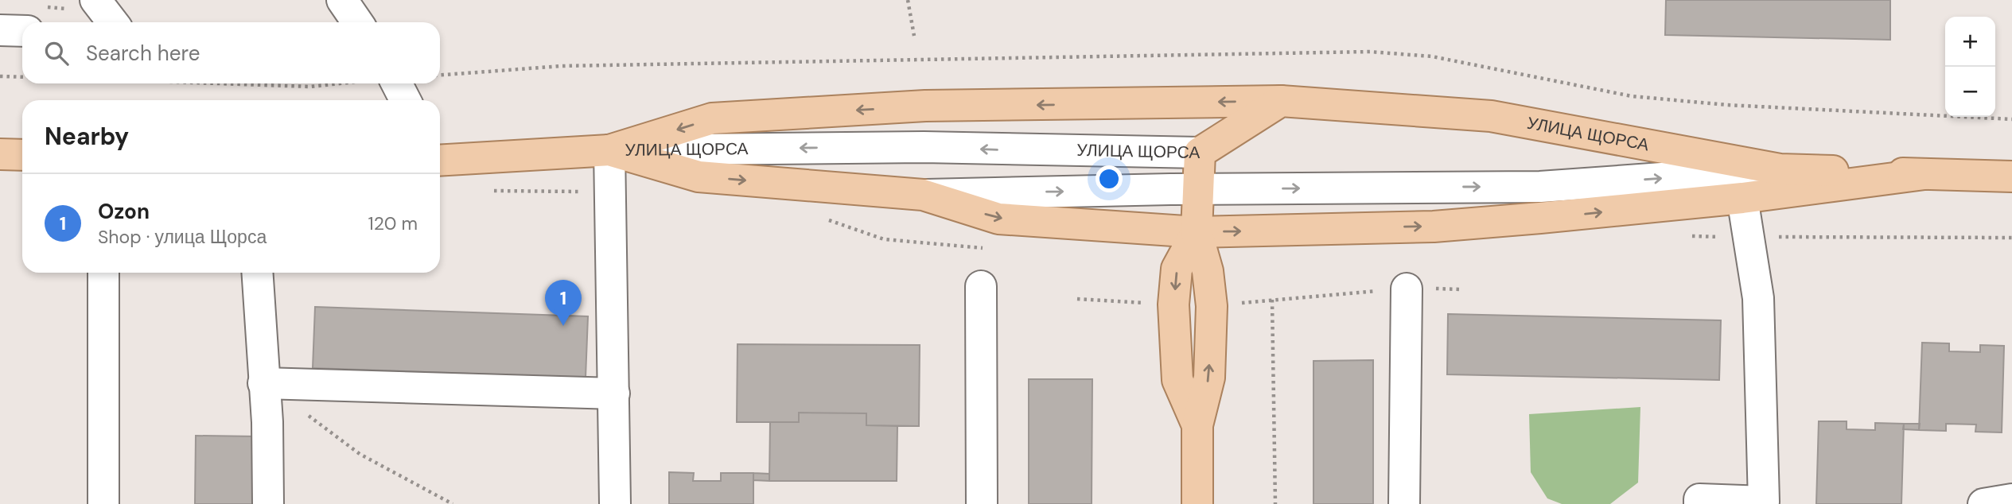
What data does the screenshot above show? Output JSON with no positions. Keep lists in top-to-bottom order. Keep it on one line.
{"streets":{"main road":["УЛИЦА ЩОРСА"]},"page":{"map_buttons":["+","−"],"search":"Search here","heading":"Nearby","list":[{"mark":"1","name":"Ozon","note":"Shop · улица Щорса","value":"120 m"}],"pins":"1"}}
